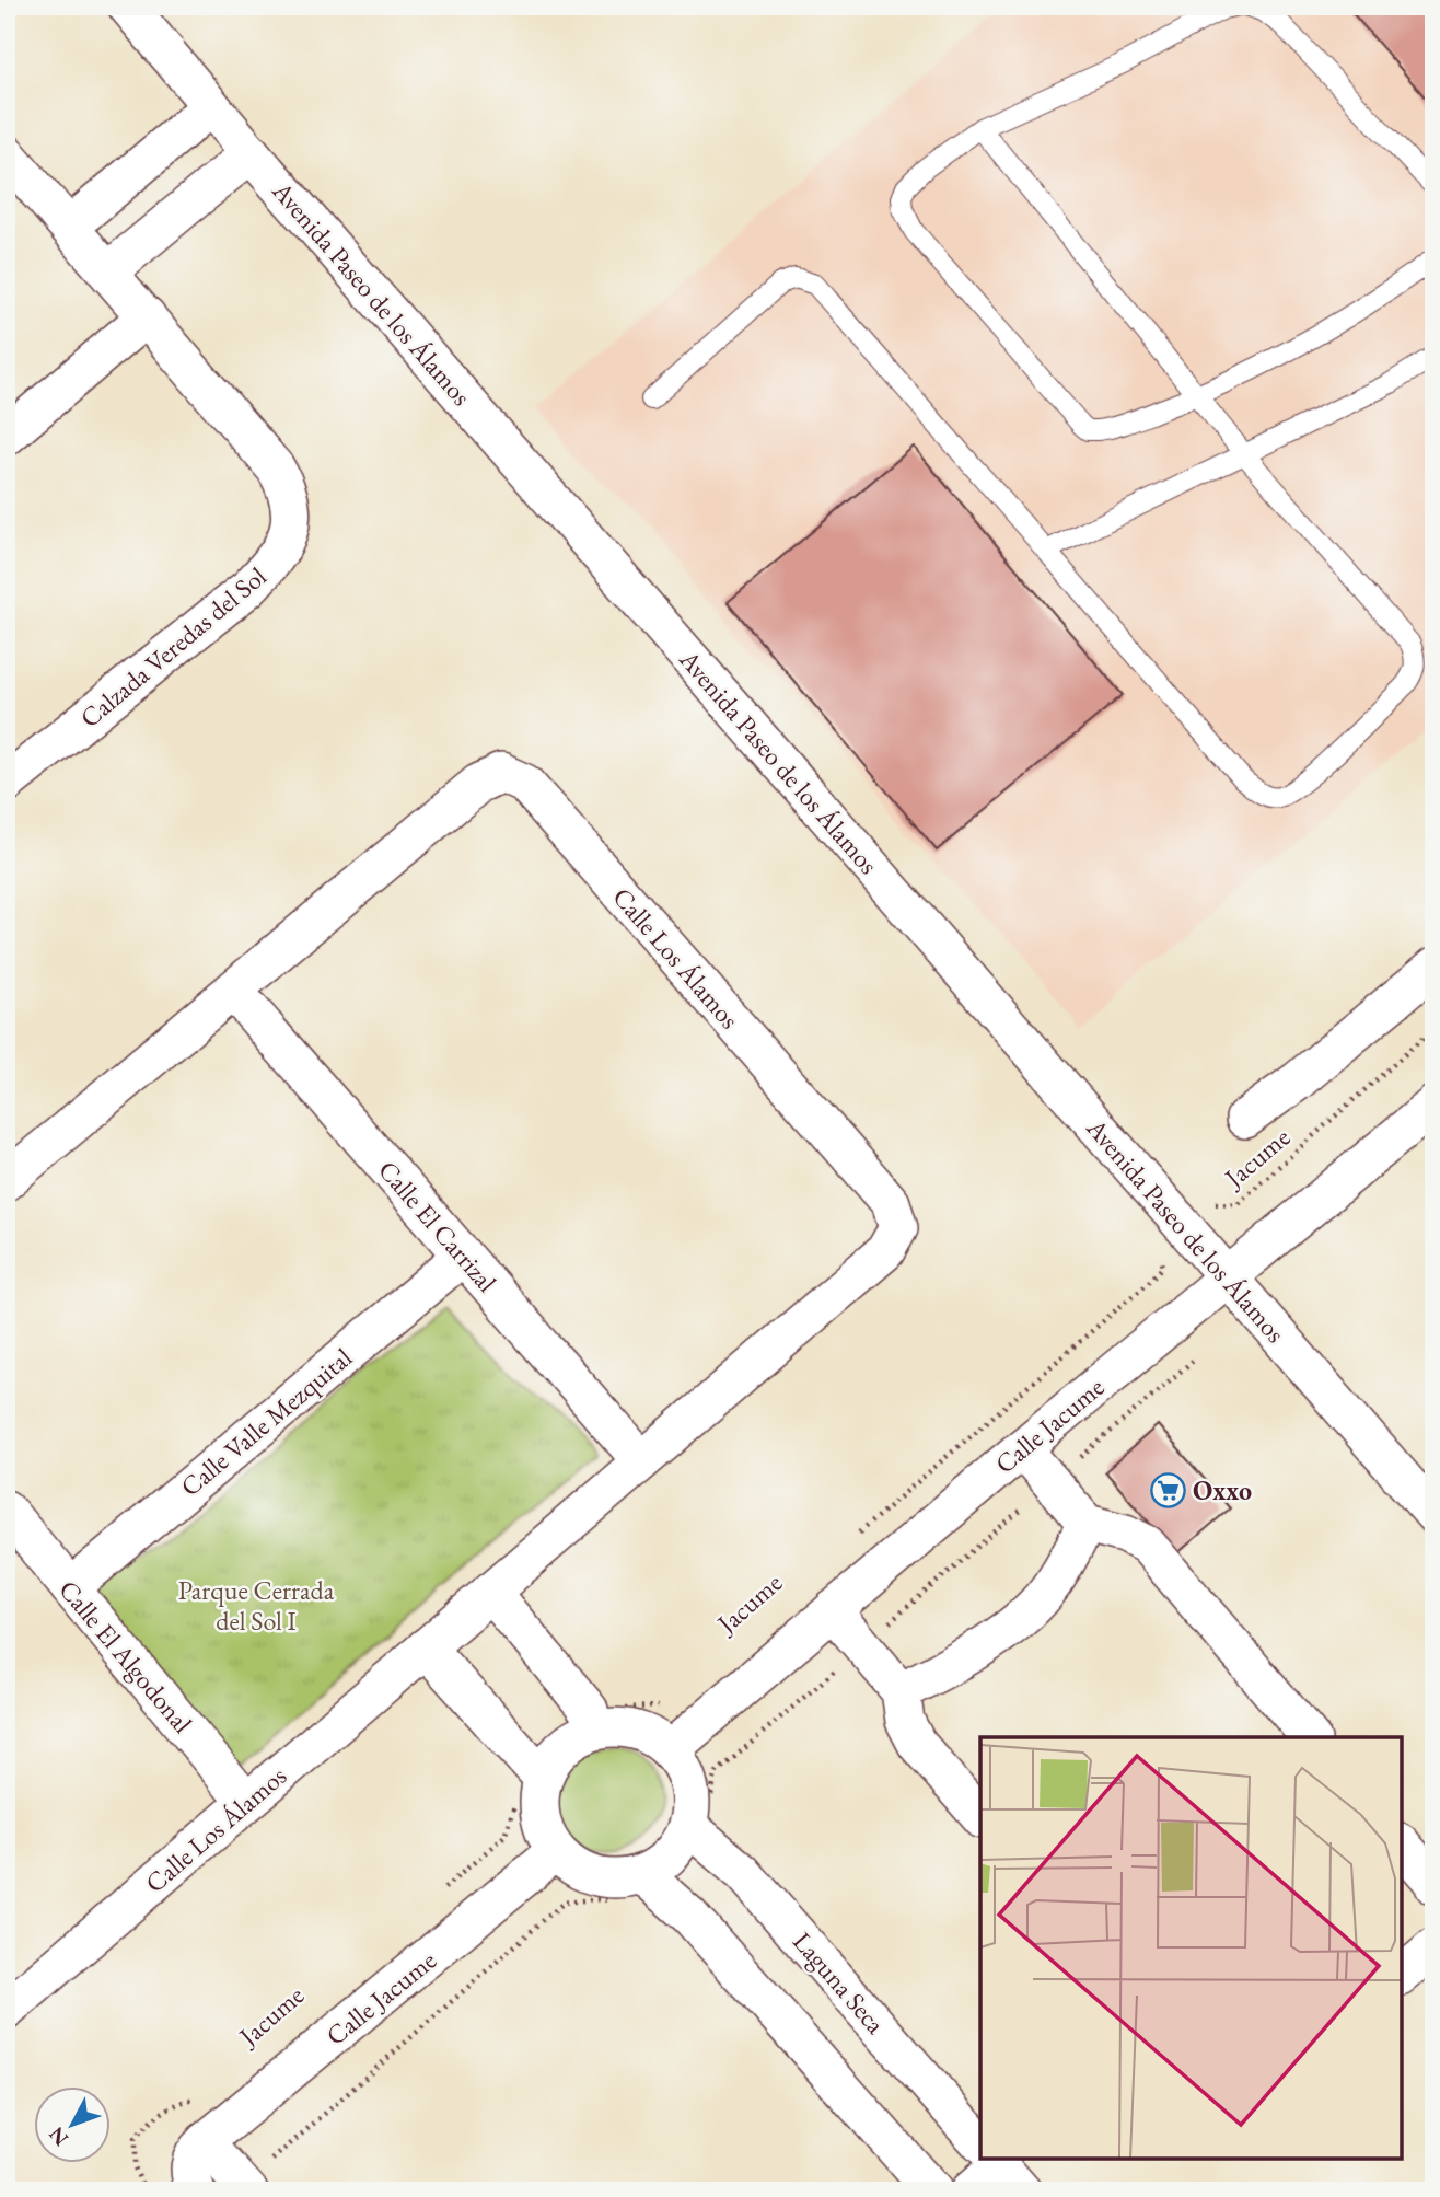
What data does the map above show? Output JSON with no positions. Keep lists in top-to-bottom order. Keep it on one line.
{"streets":{"street":["Avenida Paseo de los Álamos","Calzada Veredas del Sol","Calle Los Álamos","Calle El Carrizal","Calle Valle Mezquital","Calle Jacume","Calle El Algodonal","Laguna Seca"],"path":["Jacume"]},"crossings":[["Avenida Paseo de los Álamos","Jacume"],["Avenida Paseo de los Álamos","Calle Jacume"],["Calle Los Álamos","Calle El Carrizal"],["Calle Los Álamos","Calle El Algodonal"],["Calle El Carrizal","Calle Valle Mezquital"],["Calle Valle Mezquital","Calle El Algodonal"],["Calle Jacume","Laguna Seca"]],"parks":["Parque Cerrada del Sol I"],"places":{"supermarket":["Oxxo"]},"north":"bottom left"}
